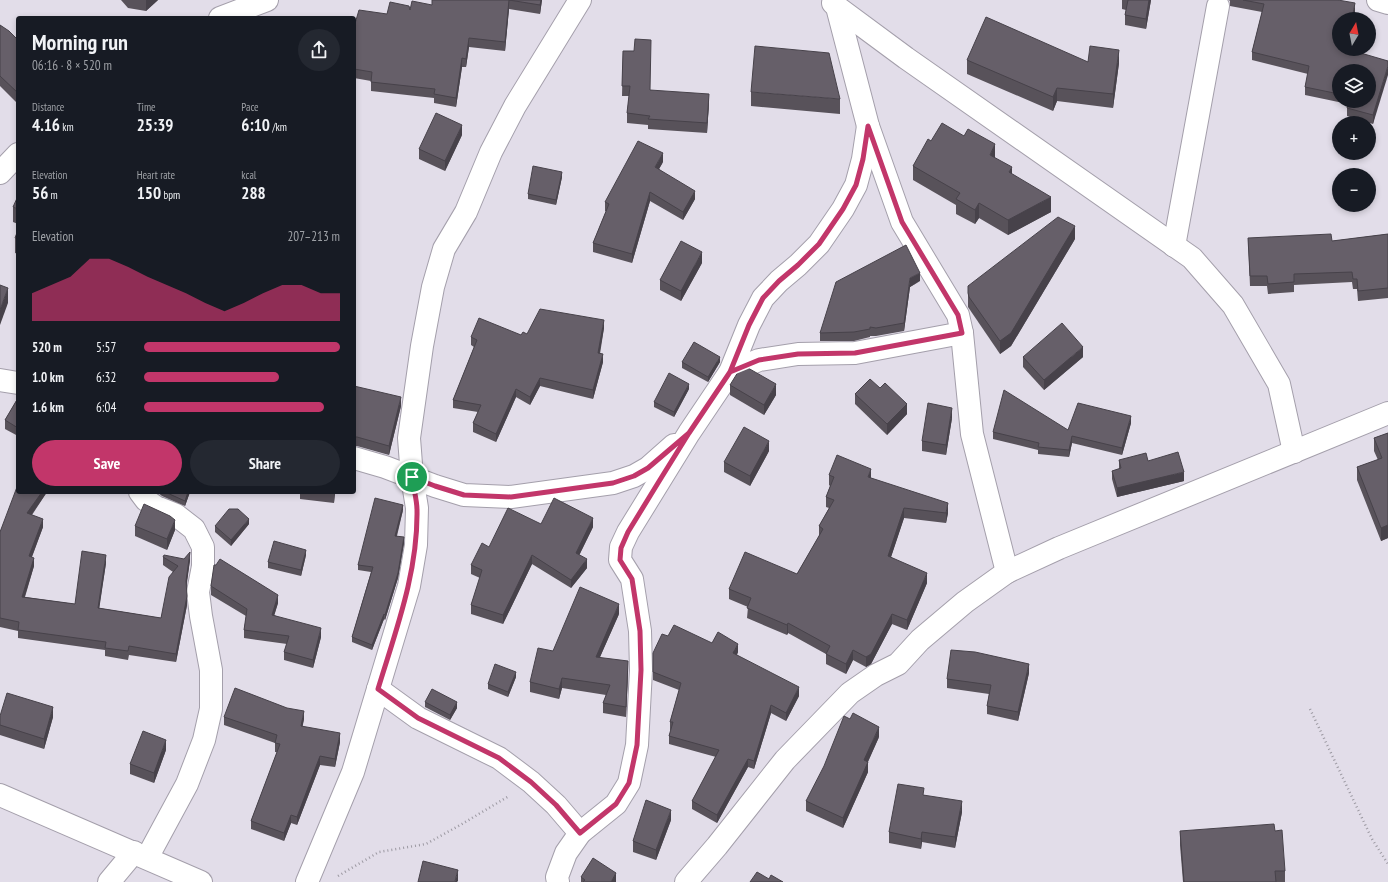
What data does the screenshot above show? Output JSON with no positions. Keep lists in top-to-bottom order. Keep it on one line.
{"north":"top","page":{"map_buttons":["+","−"],"heading":["Morning run","06:16 · 8 × 520 m"],"stats":[["Distance","4.16 km"],["Time","25:39"],["Pace","6:10 /km"],["Elevation","56 m"],["Heart rate","150 bpm"],["kcal","288"]],"chart":["Elevation","207–213 m"],"list":[{"name":"520 m","note":"5:57"},{"name":"1.0 km","note":"6:32"},{"name":"1.6 km","note":"6:04"}],"buttons":["Save","Share"]}}
